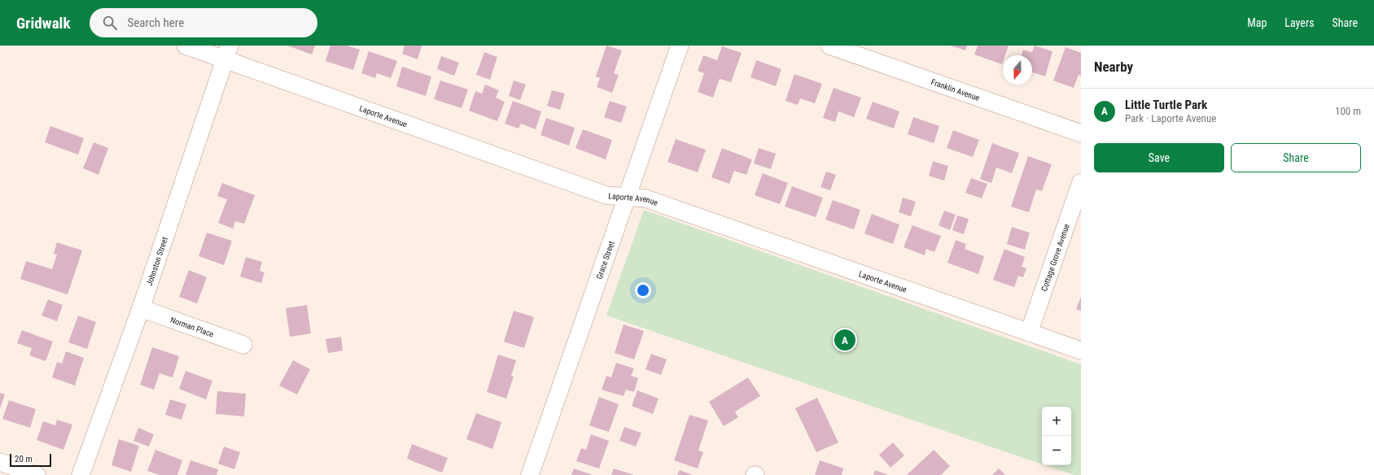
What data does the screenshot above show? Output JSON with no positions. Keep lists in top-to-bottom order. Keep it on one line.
{"streets":{"street":["Franklin Avenue","Laporte Avenue","Cottage Grove Avenue","Grace Street","Johnston Street","Norman Place"]},"crossings":[["Laporte Avenue","Cottage Grove Avenue"],["Laporte Avenue","Grace Street"],["Laporte Avenue","Johnston Street"],["Johnston Street","Norman Place"]],"scale_bar":"20 m","north":"bottom","page":{"header":"Gridwalk","search":"Search here","nav":["Map","Layers","Share"],"heading":"Nearby","list":[{"mark":"A","name":"Little Turtle Park","note":"Park · Laporte Avenue","value":"100 m"}],"buttons":["Save","Share"],"pins":"A","map_buttons":["+","−"],"scale":"20 m"}}
